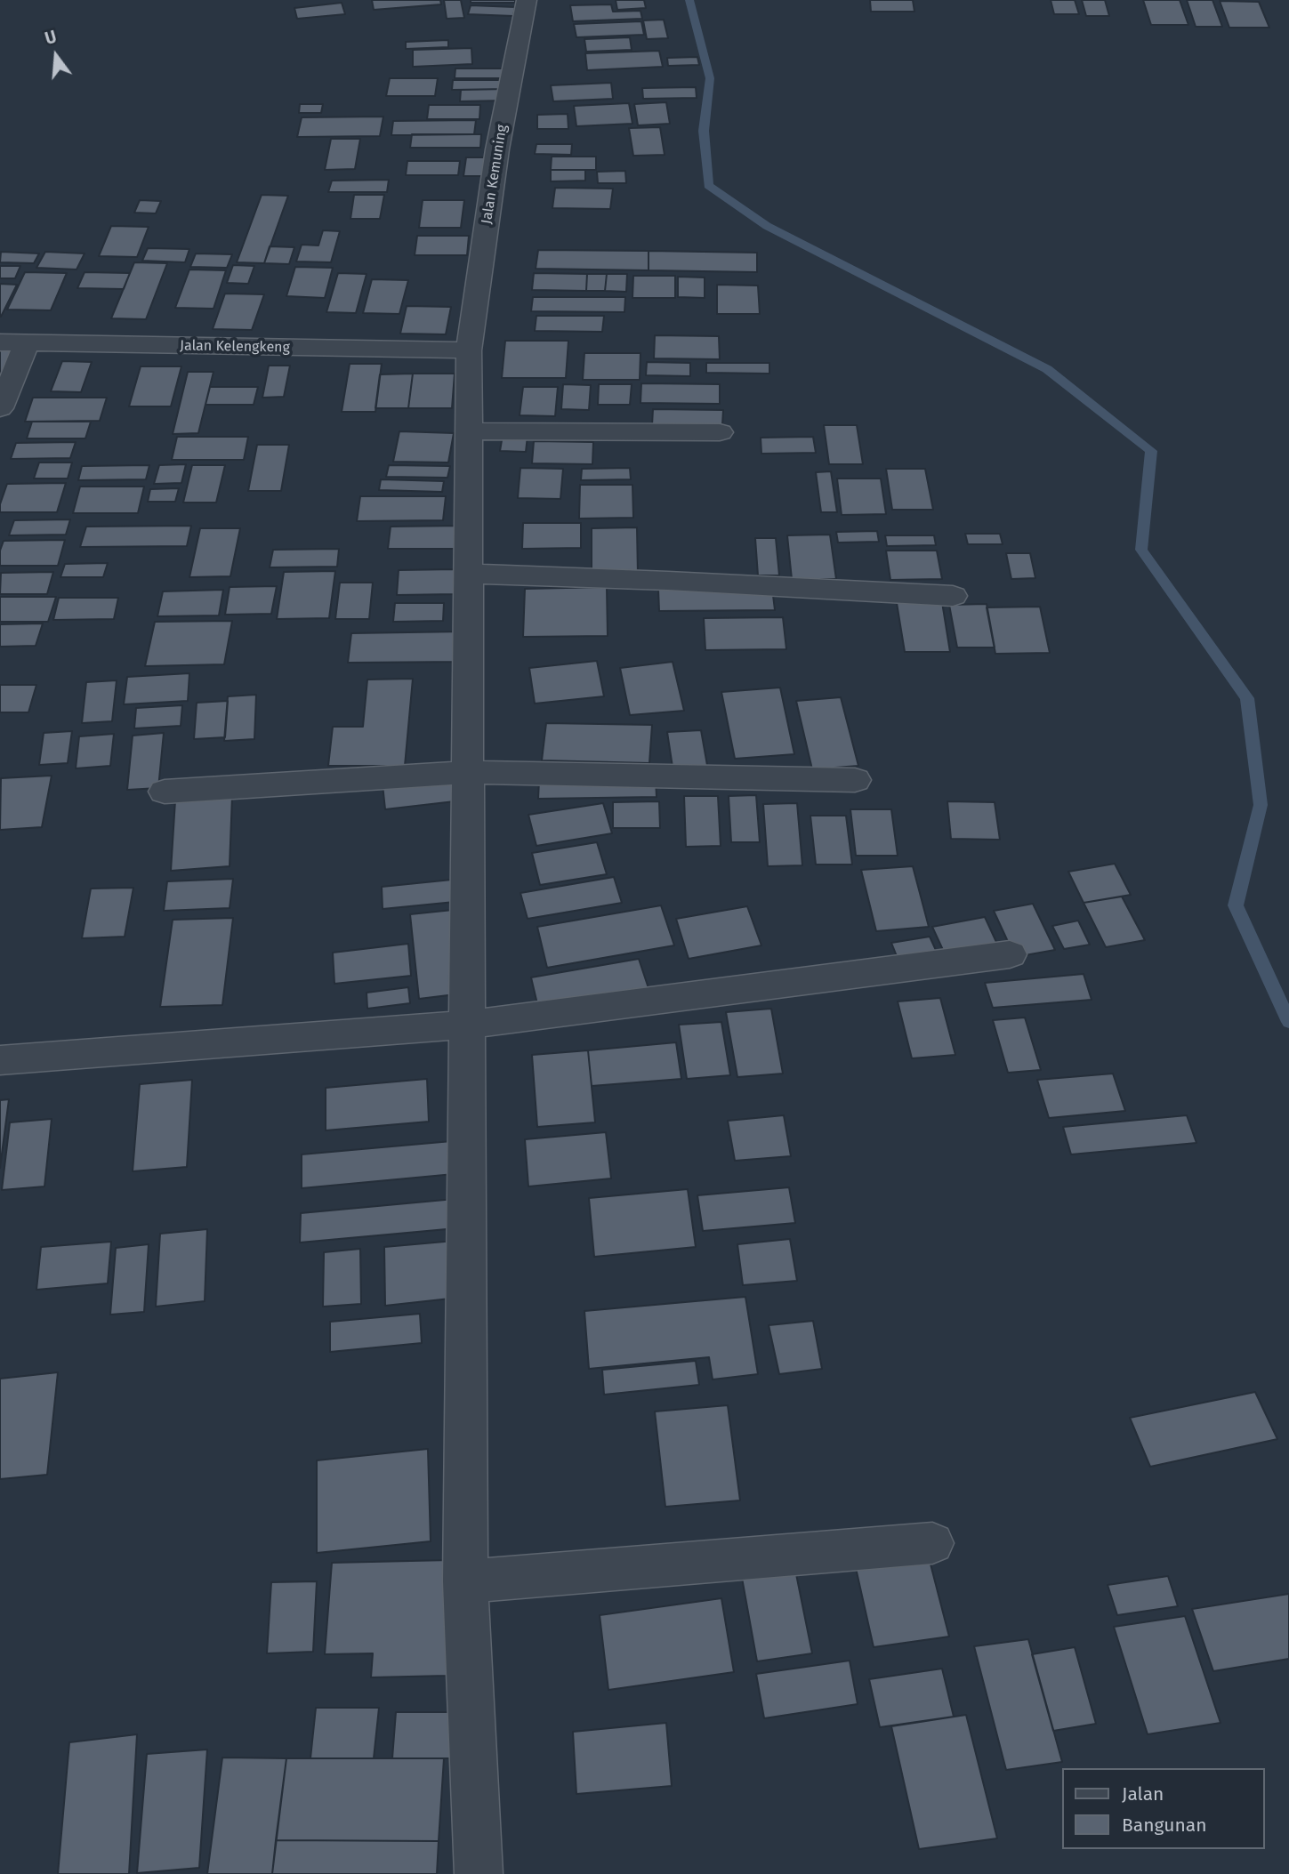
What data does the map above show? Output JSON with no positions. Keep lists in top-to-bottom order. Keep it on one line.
{"streets":{"street":["Jalan Kemuning","Jalan Kelengkeng"]},"crossings":[["Jalan Kemuning","Jalan Kelengkeng"]],"legend":["Jalan","Bangunan"],"north":"top"}
